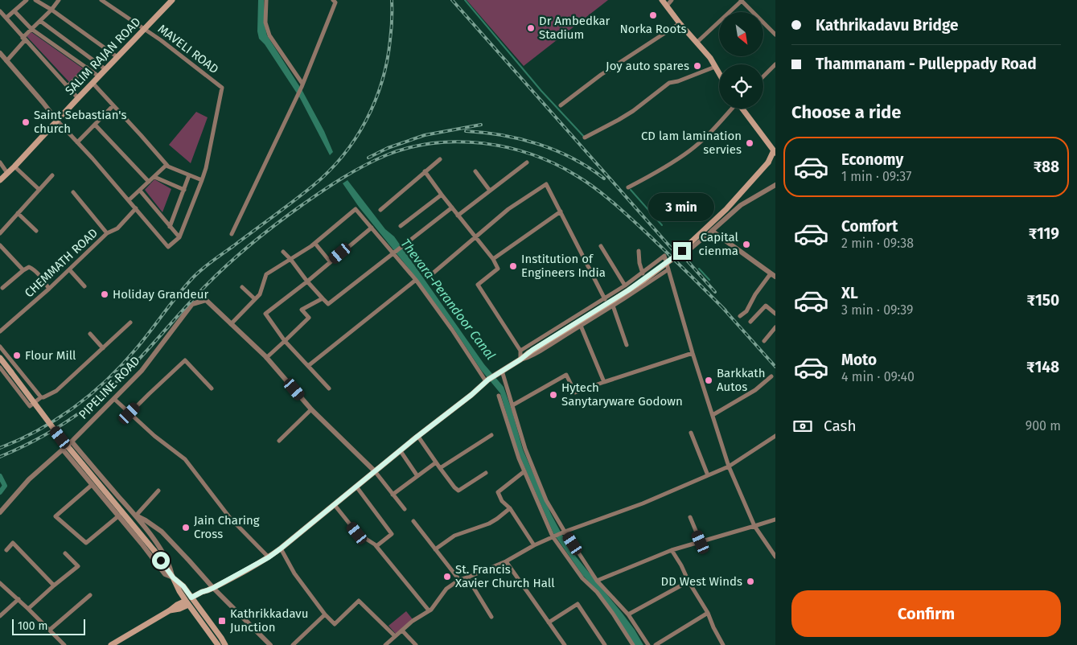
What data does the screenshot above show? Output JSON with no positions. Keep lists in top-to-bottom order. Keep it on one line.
{"streets":{"main road":["SALIM RAJAN ROAD"],"street":["MAVELI ROAD","CHEMMATH ROAD","PIPELINE ROAD"]},"crossings":[["MAVELI ROAD","SALIM RAJAN ROAD"]],"water":["Thevara-Perandoor Canal"],"places":{"other":["Norka Roots","Dr Ambedkar Stadium","Joy auto spares","Saint Sebastian's church","CD lam lamination servies","Capital cienma","Institution of Engineers India","Holiday Grandeur","Flour Mill","Barkkath Autos","Hytech Sanytaryware Godown","Jain Charing Cross","St. Francis Xavier Church Hall","DD West Winds"],"transit":["Kathrikkadavu Junction"]},"scale_bar":"100 m","north":"bottom right","page":{"banner":["Kathrikadavu Bridge","Thammanam - Pulleppady Road"],"heading":"Choose a ride","list":[{"name":"Economy","note":"1 min · 09:37","value":"₹88"},{"name":"Comfort","note":"2 min · 09:38","value":"₹119"},{"name":"XL","note":"3 min · 09:39","value":"₹150"},{"name":"Moto","note":"4 min · 09:40","value":"₹148"}],"bubble":"3 min","pay":["Cash","900 m"],"buttons":"Confirm","scale":"100 m"}}
